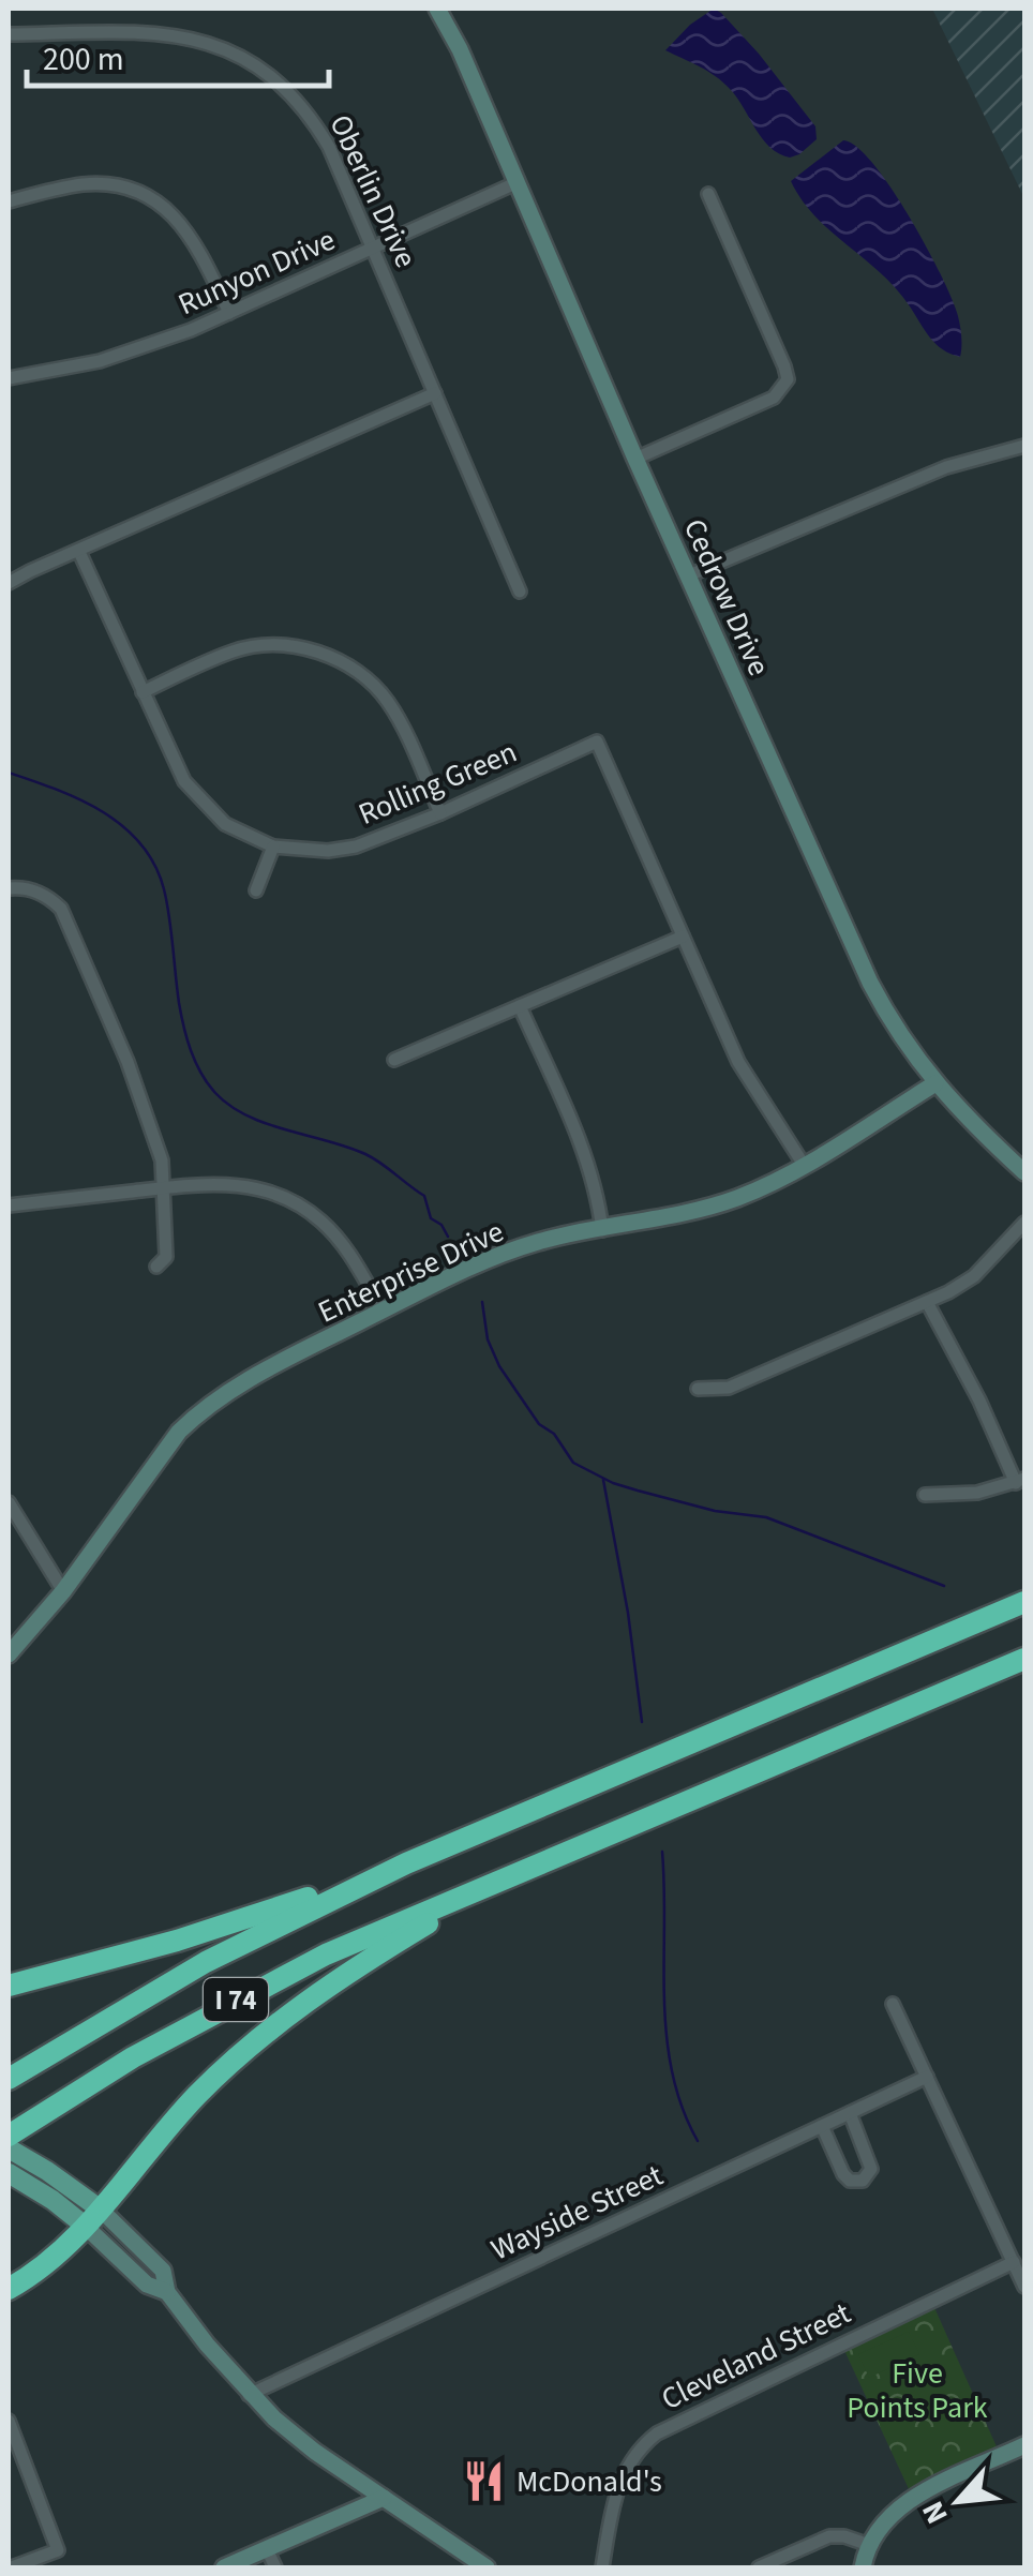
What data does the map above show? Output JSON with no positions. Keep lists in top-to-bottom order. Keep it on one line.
{"streets":{"highway":["I 74"],"street":["Oberlin Drive","Runyon Drive","Cedrow Drive","Rolling Green","Enterprise Drive","Wayside Street","Cleveland Street"]},"crossings":[["Oberlin Drive","Runyon Drive"],["Runyon Drive","Cedrow Drive"],["Cedrow Drive","Enterprise Drive"]],"parks":["Five Points Park"],"places":{"restaurant":["McDonald's"]},"scale_bar":"200 m","north":"bottom left"}
